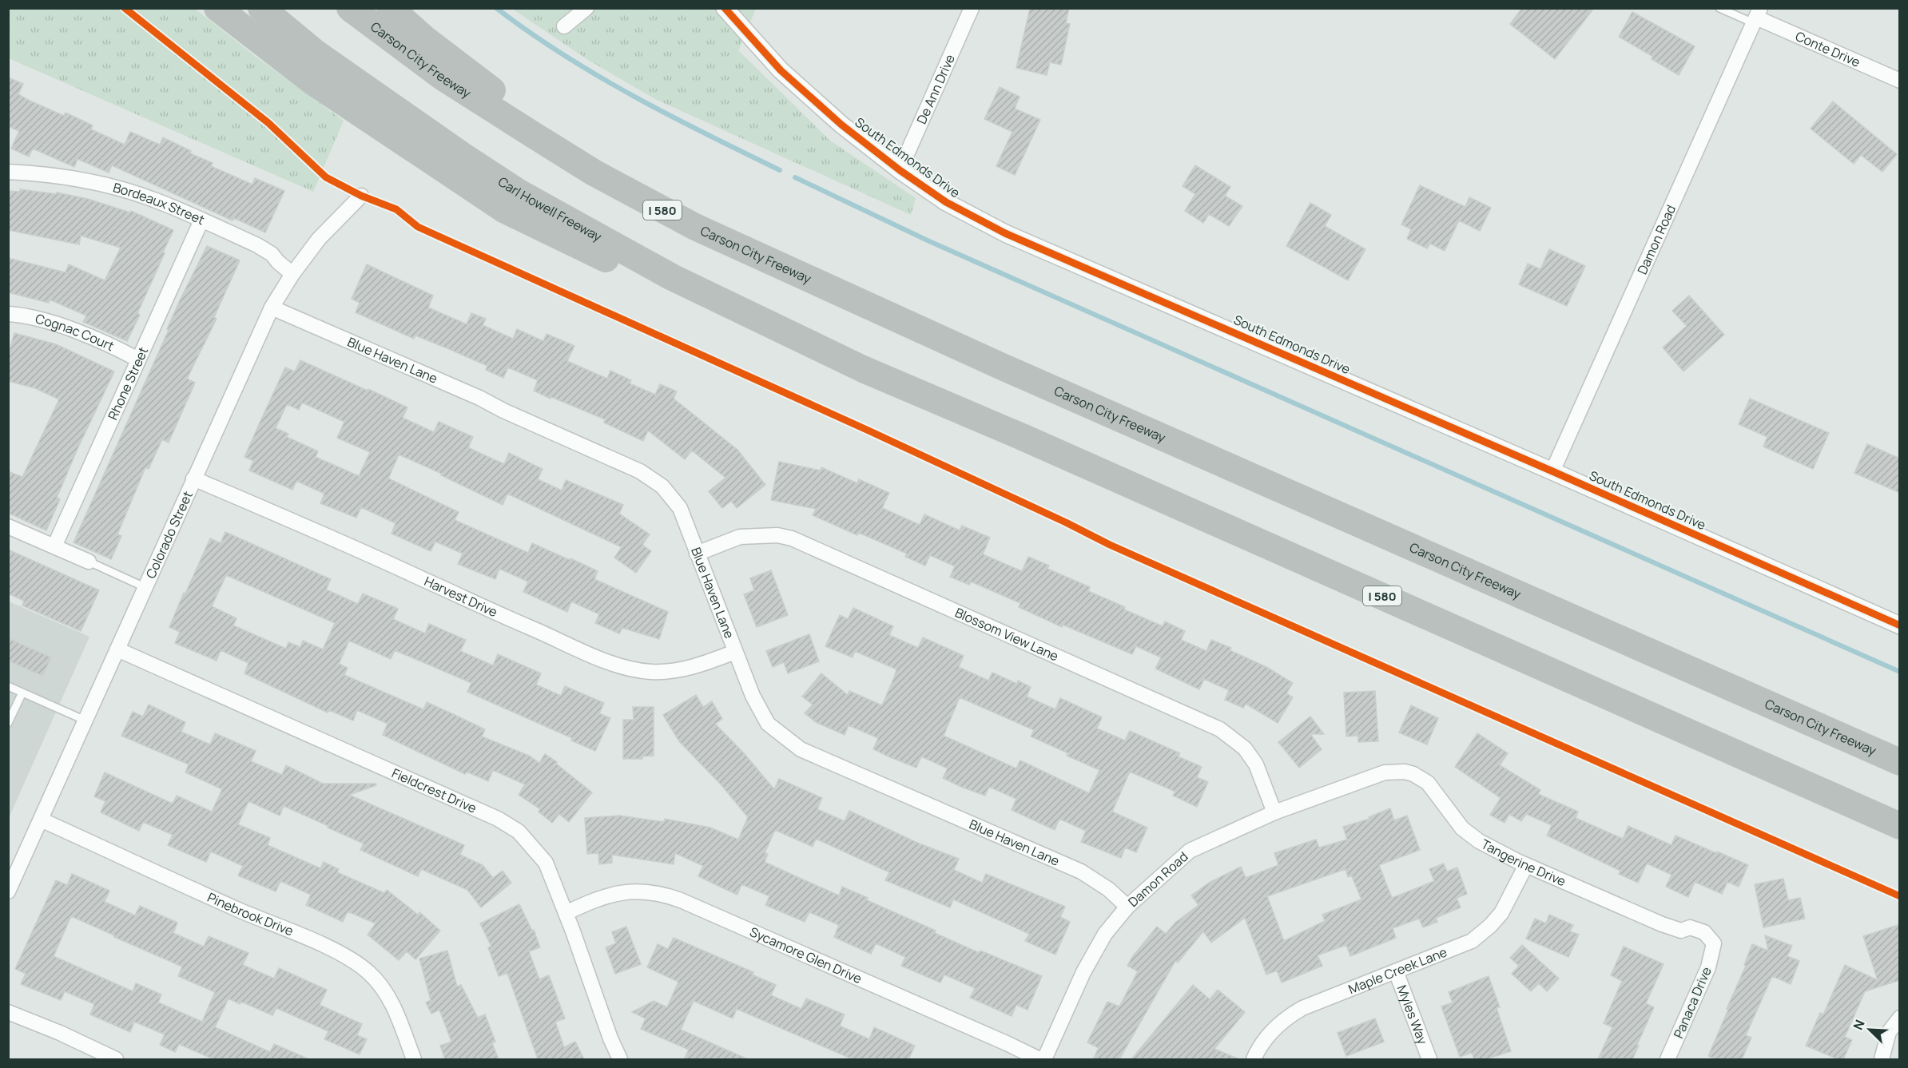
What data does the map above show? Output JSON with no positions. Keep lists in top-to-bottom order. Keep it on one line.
{"streets":{"highway":["Carson City Freeway","Carl Howell Freeway","I 580"],"street":["Conte Drive","De Ann Drive","South Edmonds Drive","Bordeaux Street","Damon Road","Cognac Court","Blue Haven Lane","Rhone Street","Colorado Street","Harvest Drive","Blossom View Lane","Fieldcrest Drive","Tangerine Drive","Pinebrook Drive","Sycamore Glen Drive","Maple Creek Lane","Panaca Drive","Myles Way"]},"crossings":[["Conte Drive","Damon Road"],["De Ann Drive","South Edmonds Drive"],["South Edmonds Drive","Damon Road"],["Bordeaux Street","Rhone Street"],["Bordeaux Street","Colorado Street"],["Carl Howell Freeway","I 580"],["Damon Road","Blue Haven Lane"],["Damon Road","Blossom View Lane"],["Damon Road","Tangerine Drive"],["Cognac Court","Rhone Street"],["Blue Haven Lane","Colorado Street"],["Blue Haven Lane","Harvest Drive"],["Blue Haven Lane","Blossom View Lane"],["Colorado Street","Harvest Drive"],["Colorado Street","Fieldcrest Drive"],["Colorado Street","Pinebrook Drive"],["Fieldcrest Drive","Sycamore Glen Drive"],["Tangerine Drive","Maple Creek Lane"],["Tangerine Drive","Panaca Drive"],["Maple Creek Lane","Myles Way"]],"north":"top left"}
